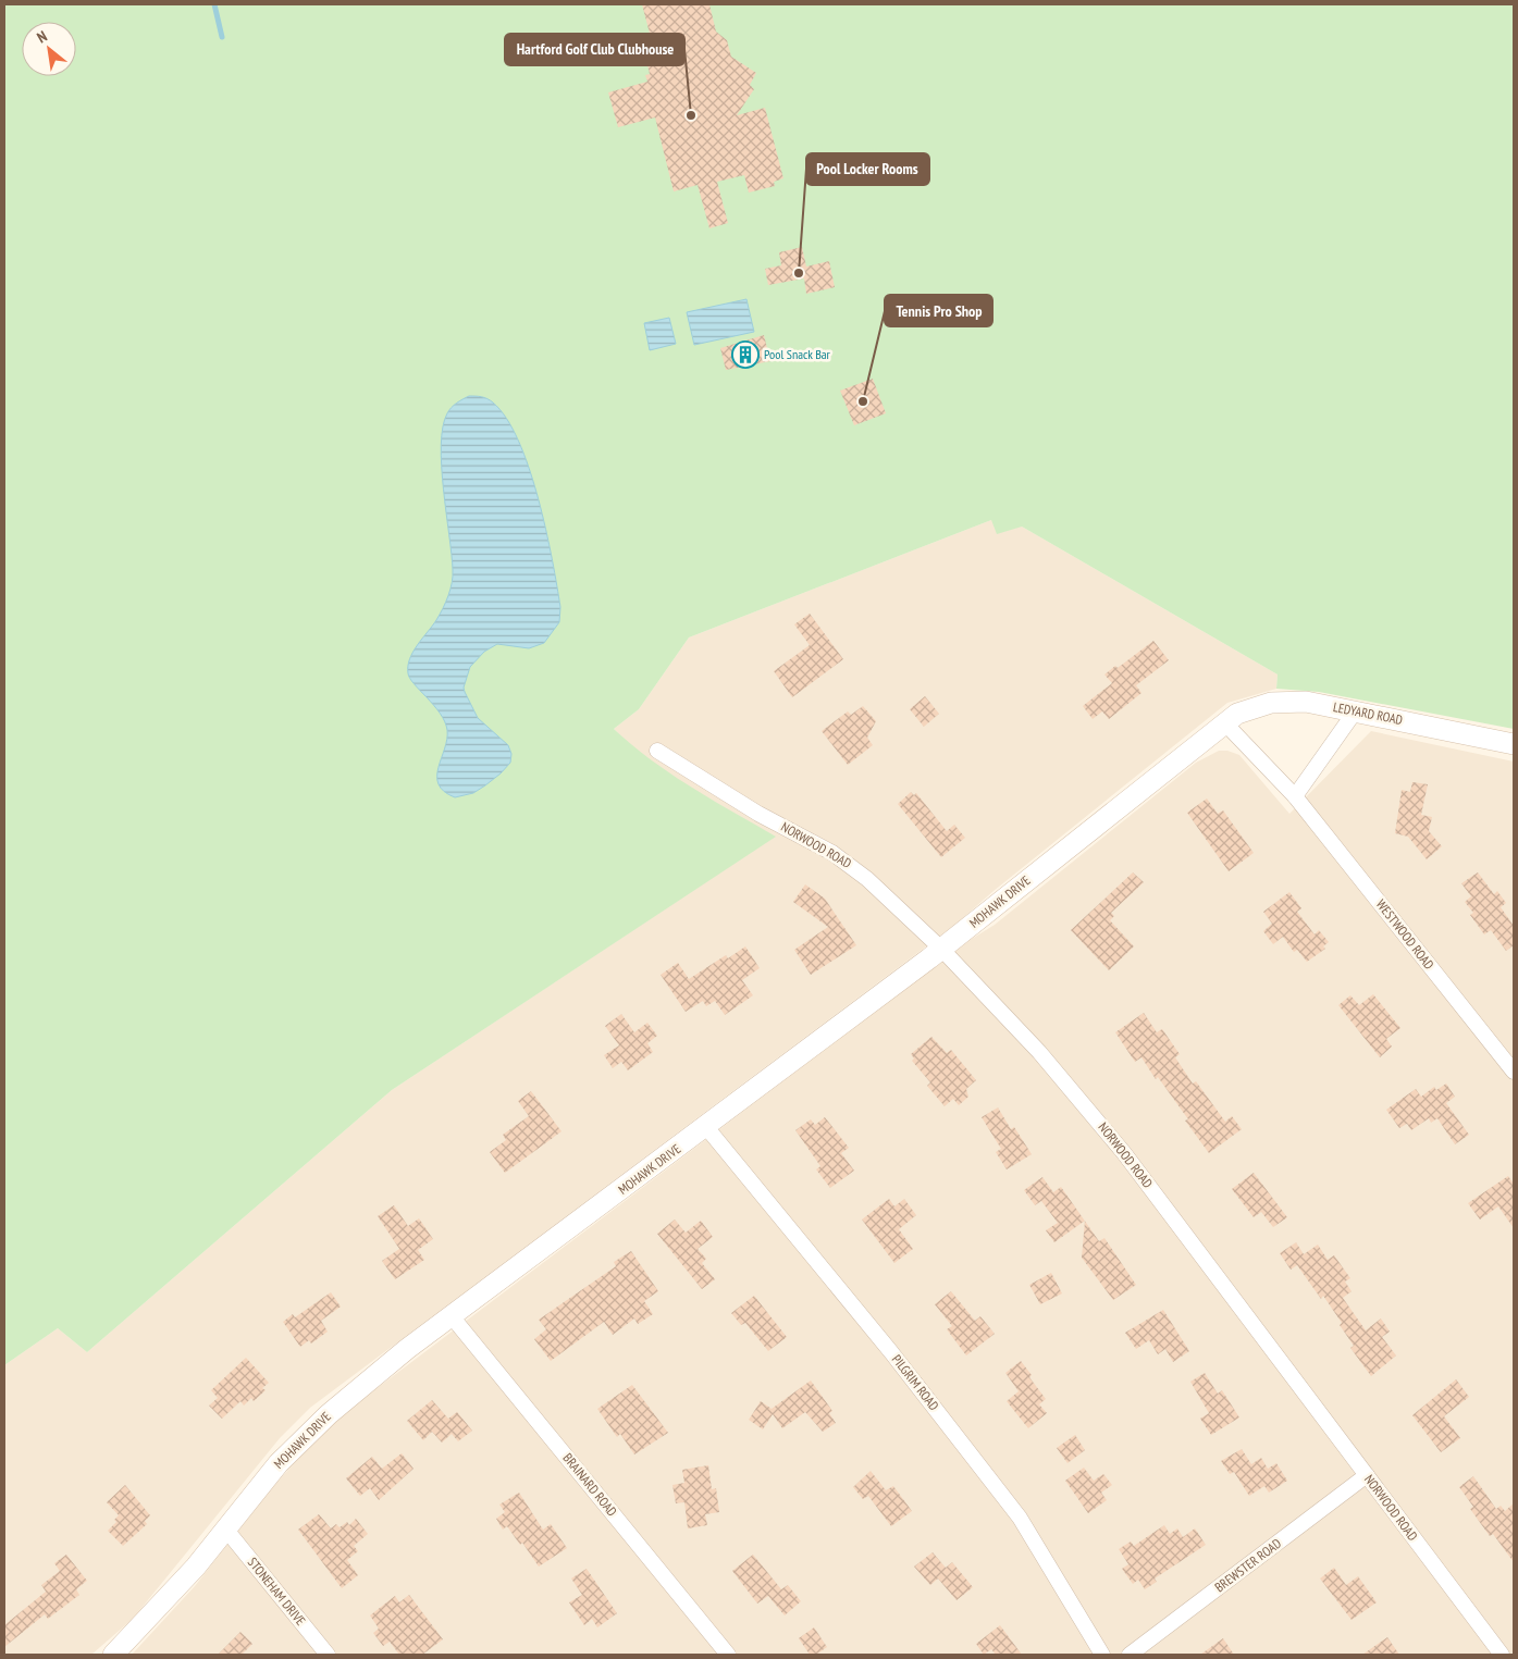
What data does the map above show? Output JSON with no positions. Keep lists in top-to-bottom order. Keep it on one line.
{"streets":{"street":["LEDYARD ROAD","NORWOOD ROAD","MOHAWK DRIVE","WESTWOOD ROAD","PILGRIM ROAD","BRAINARD ROAD","BREWSTER ROAD","STONEHAM DRIVE"]},"crossings":[["LEDYARD ROAD","MOHAWK DRIVE"],["LEDYARD ROAD","WESTWOOD ROAD"],["NORWOOD ROAD","MOHAWK DRIVE"],["NORWOOD ROAD","BREWSTER ROAD"],["MOHAWK DRIVE","WESTWOOD ROAD"],["MOHAWK DRIVE","PILGRIM ROAD"],["MOHAWK DRIVE","BRAINARD ROAD"],["MOHAWK DRIVE","STONEHAM DRIVE"]],"places":{"other":["Hartford Golf Club Clubhouse","Pool Locker Rooms","Tennis Pro Shop"],"building":["Pool Snack Bar"]},"north":"top left"}
